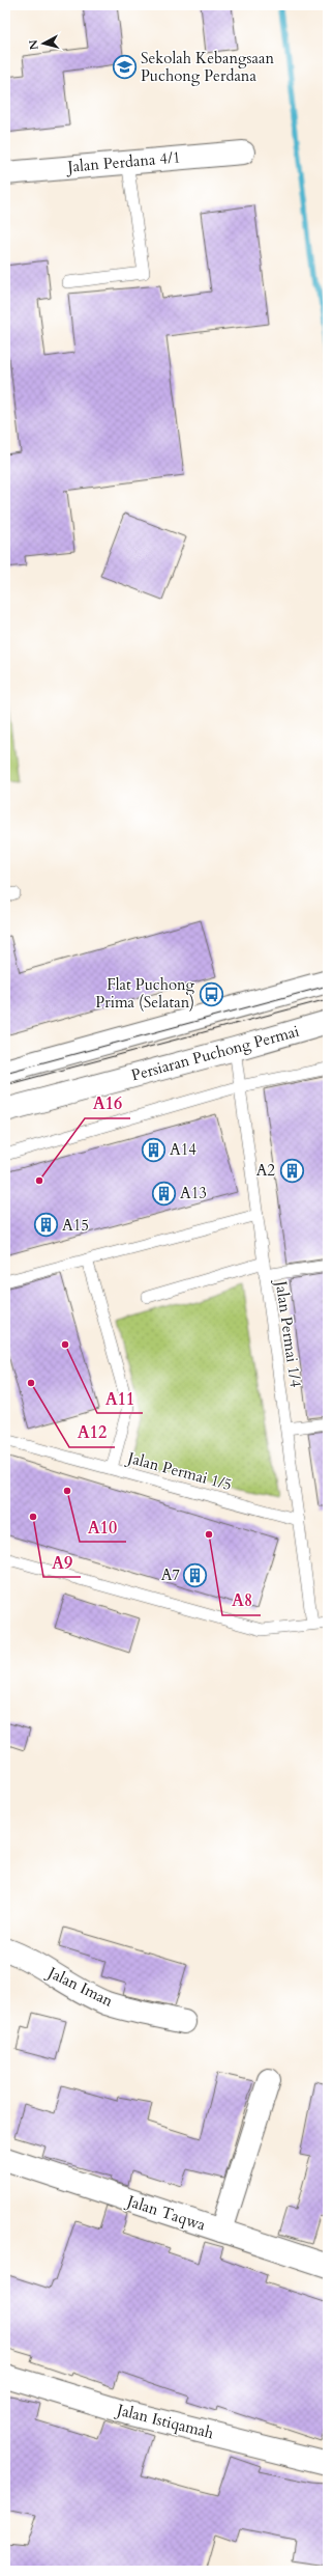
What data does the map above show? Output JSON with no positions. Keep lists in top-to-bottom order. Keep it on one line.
{"streets":{"street":["Jalan Perdana 4/1","Persiaran Puchong Permai","Jalan Iman","Jalan Taqwa","Jalan Istiqamah"],"lane":["Jalan Permai 1/4","Jalan Permai 1/5"]},"crossings":[["Persiaran Puchong Permai","Jalan Permai 1/4"],["Jalan Permai 1/4","Jalan Permai 1/5"]],"places":{"school or university":["Sekolah Kebangsaan Puchong Perdana"],"bus stop":["Flat Puchong Prima (Selatan)"],"building":["A14","A2","A13","A15","A7"],"other":["A16","A11","A12","A10","A9","A8"]},"north":"left"}
